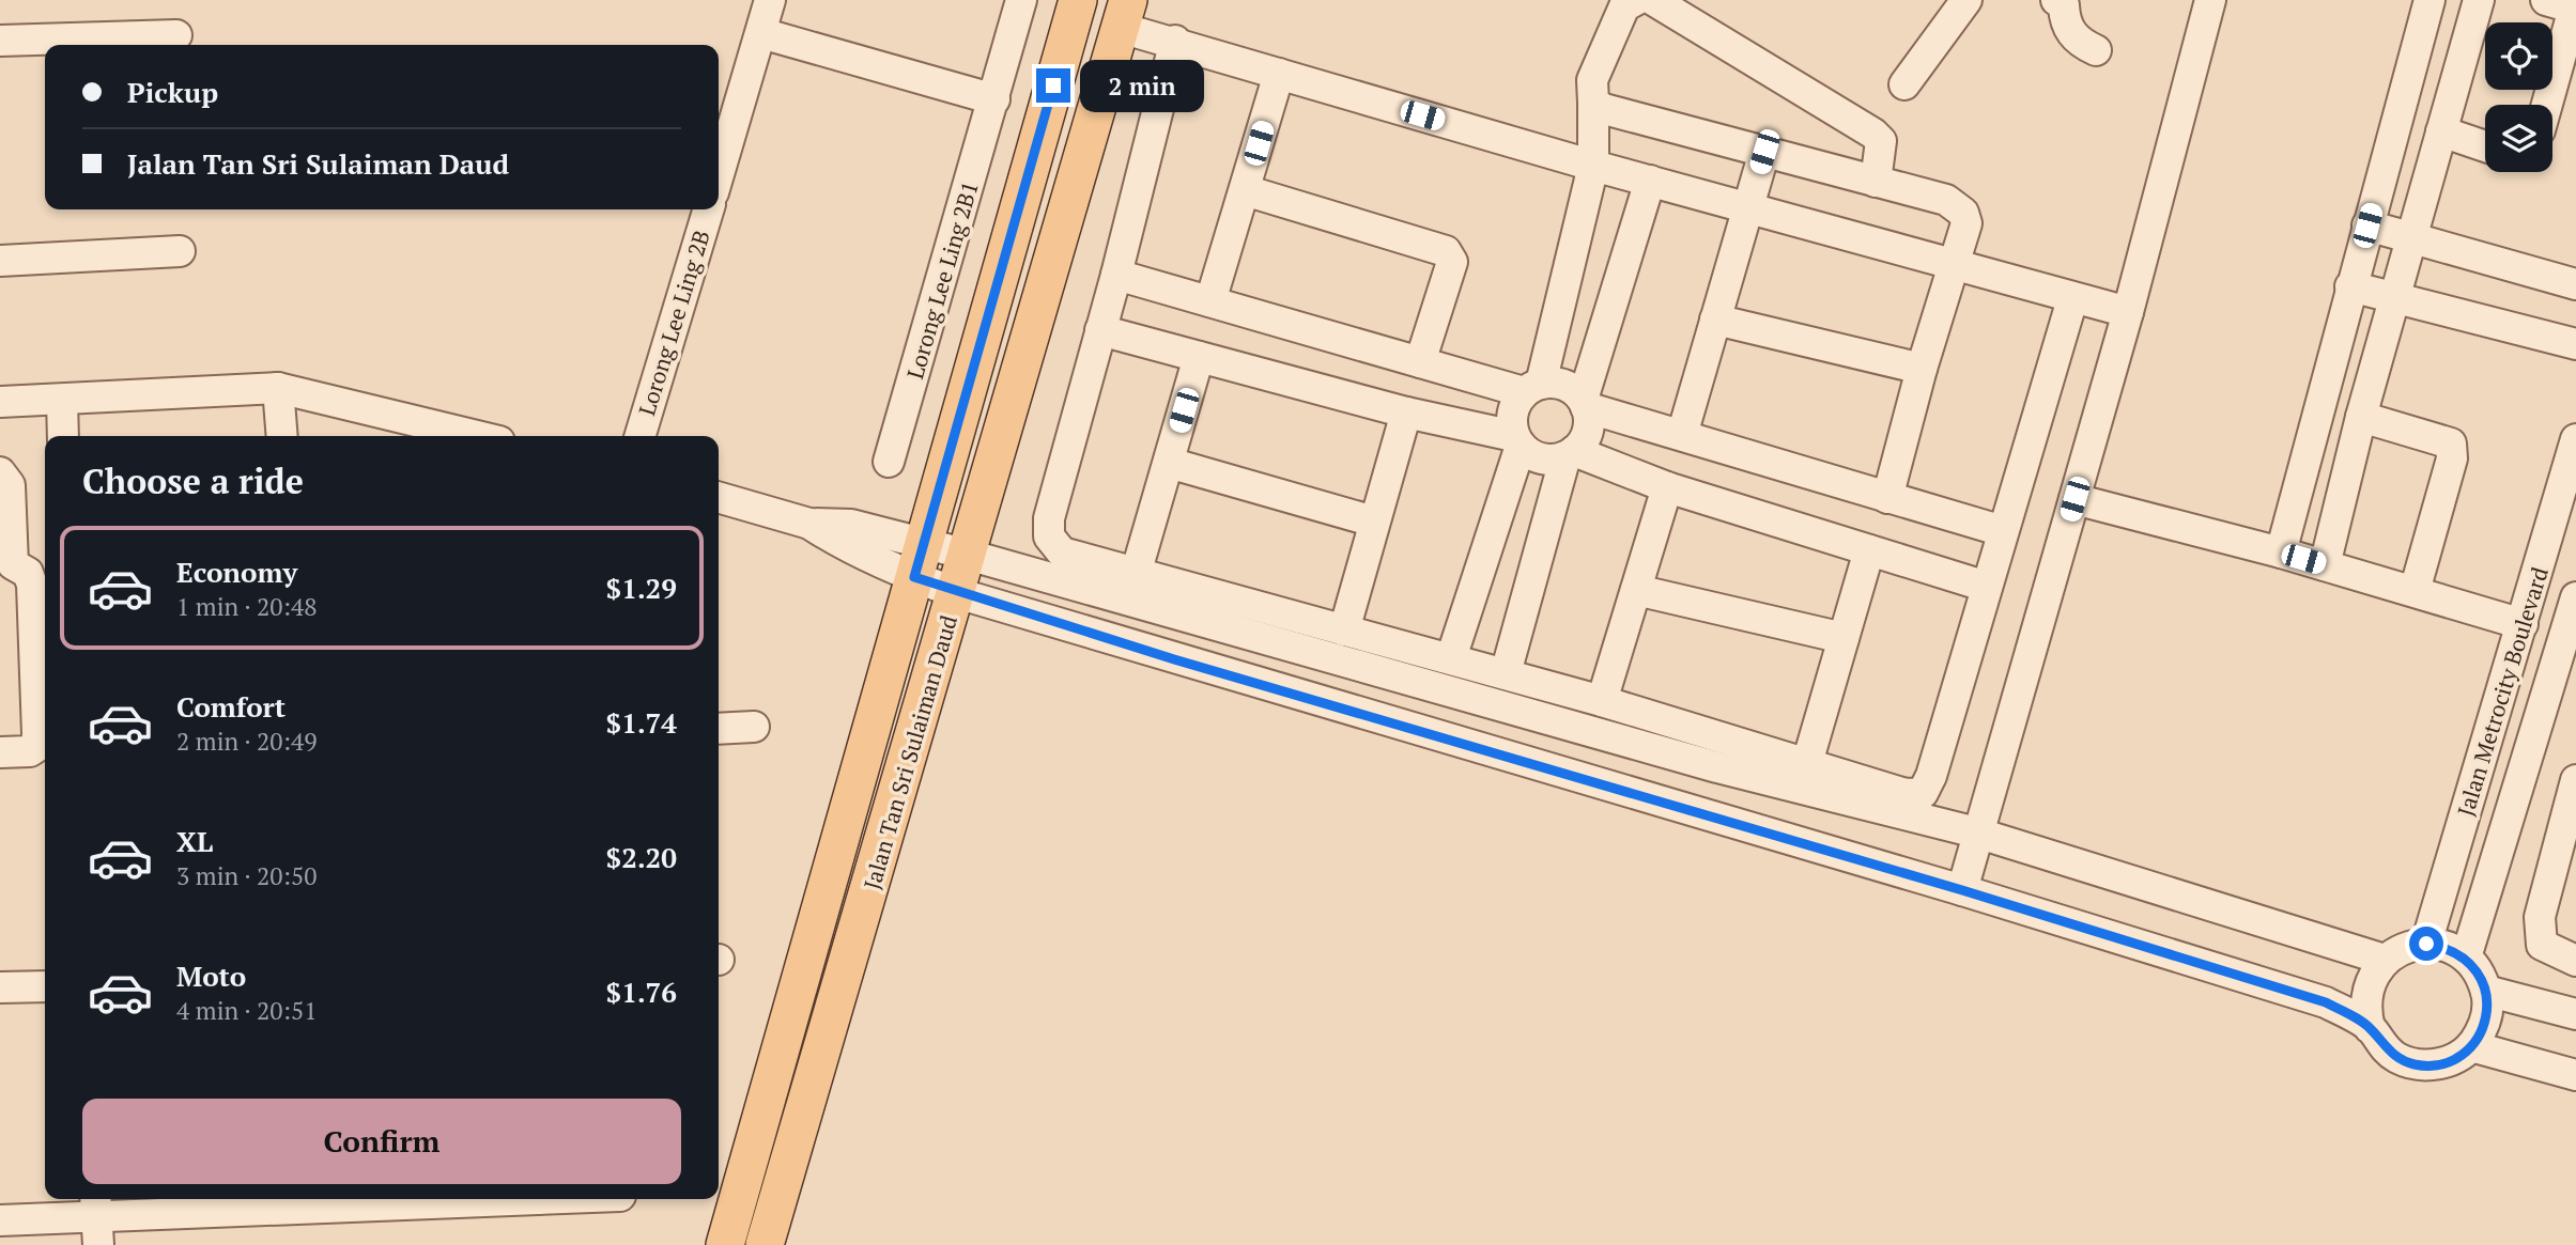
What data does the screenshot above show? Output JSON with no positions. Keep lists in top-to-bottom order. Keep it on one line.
{"streets":{"main road":["Jalan Tan Sri Sulaiman Daud"],"street":["Lorong Lee Ling 2B1","Lorong Lee Ling 2B","Jalan Metrocity Boulevard"]},"page":{"banner":["Pickup","Jalan Tan Sri Sulaiman Daud"],"bubble":"2 min","heading":"Choose a ride","list":[{"name":"Economy","note":"1 min · 20:48","value":"$1.29"},{"name":"Comfort","note":"2 min · 20:49","value":"$1.74"},{"name":"XL","note":"3 min · 20:50","value":"$2.20"},{"name":"Moto","note":"4 min · 20:51","value":"$1.76"}],"buttons":"Confirm"}}
